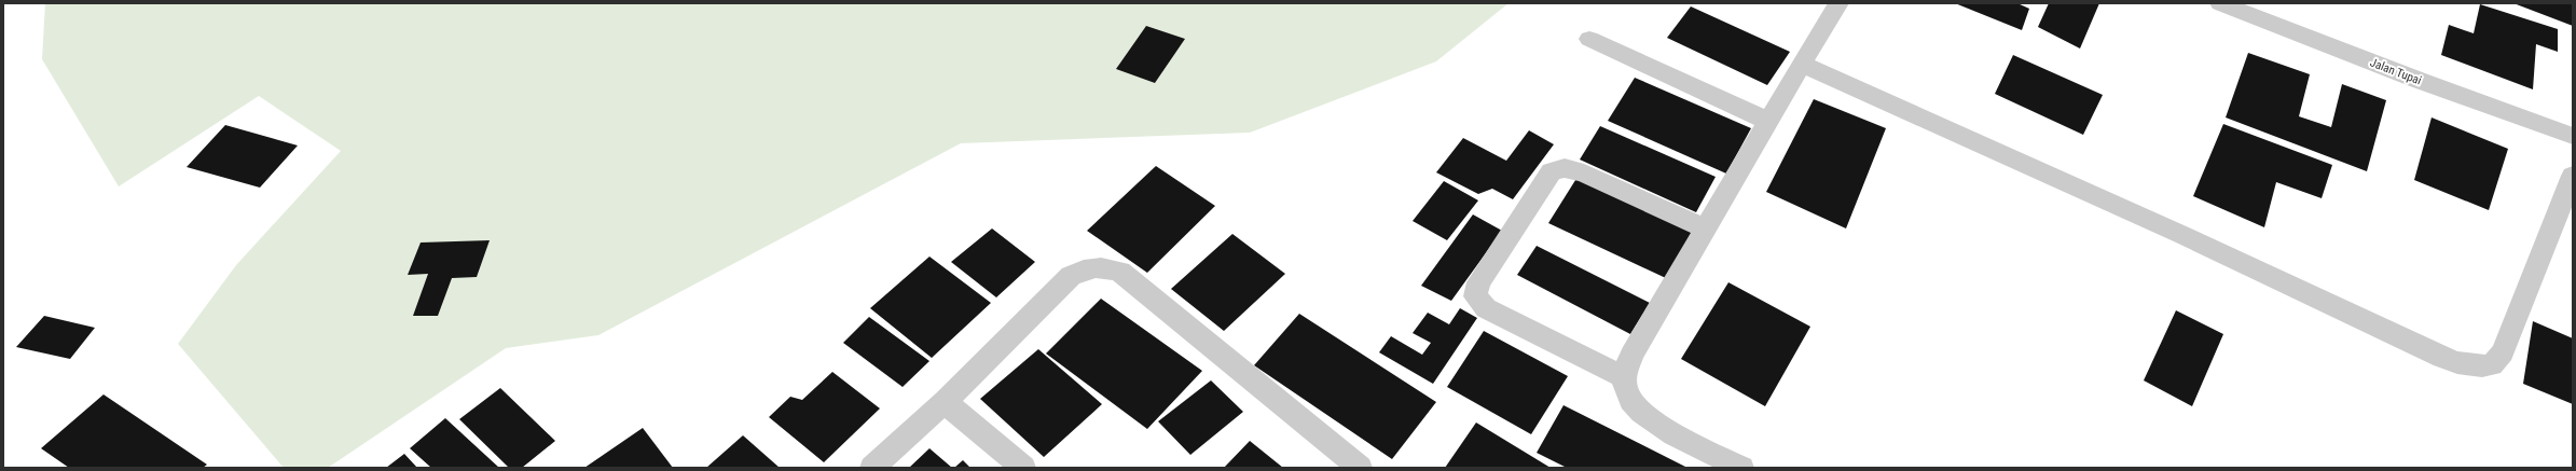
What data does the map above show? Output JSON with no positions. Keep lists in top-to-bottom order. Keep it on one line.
{"streets":{"street":["Jalan Tupai"]}}
